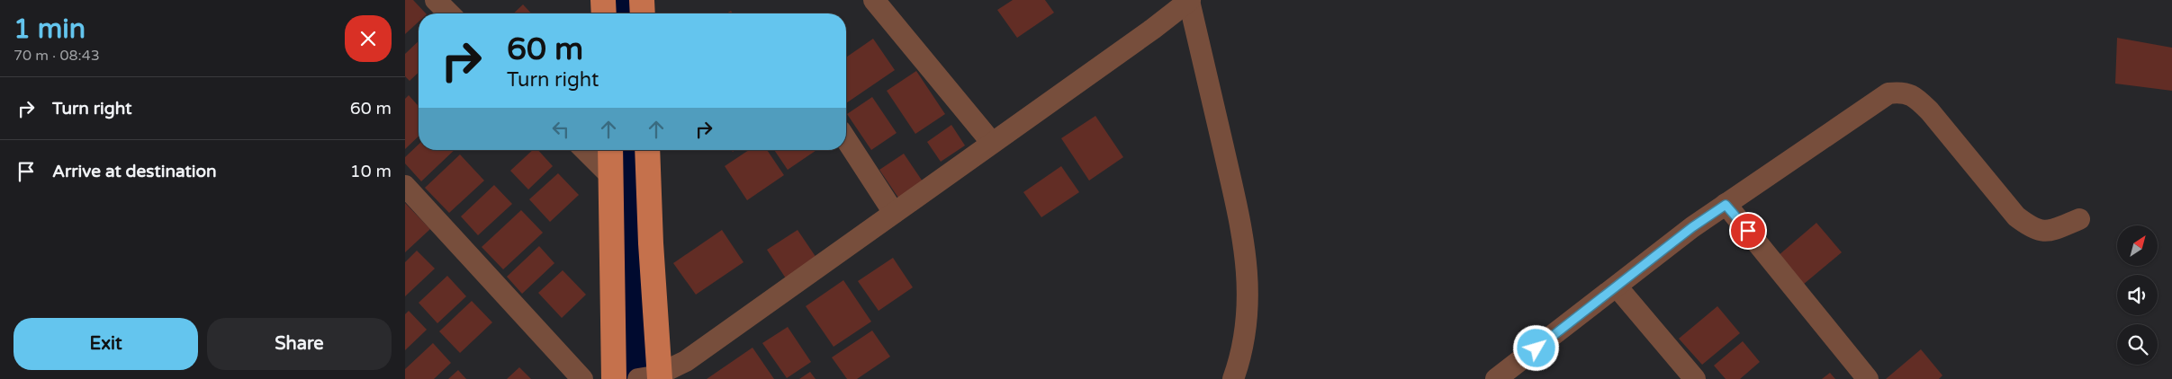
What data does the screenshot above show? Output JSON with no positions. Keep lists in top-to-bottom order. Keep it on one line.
{"north":"top right","page":{"heading":["1 min","70 m · 08:43"],"turn":["60 m","Turn right"],"list":[{"name":"Turn right","value":"60 m"},{"name":"Arrive at destination","value":"10 m"}],"buttons":["Exit","Share"]}}
